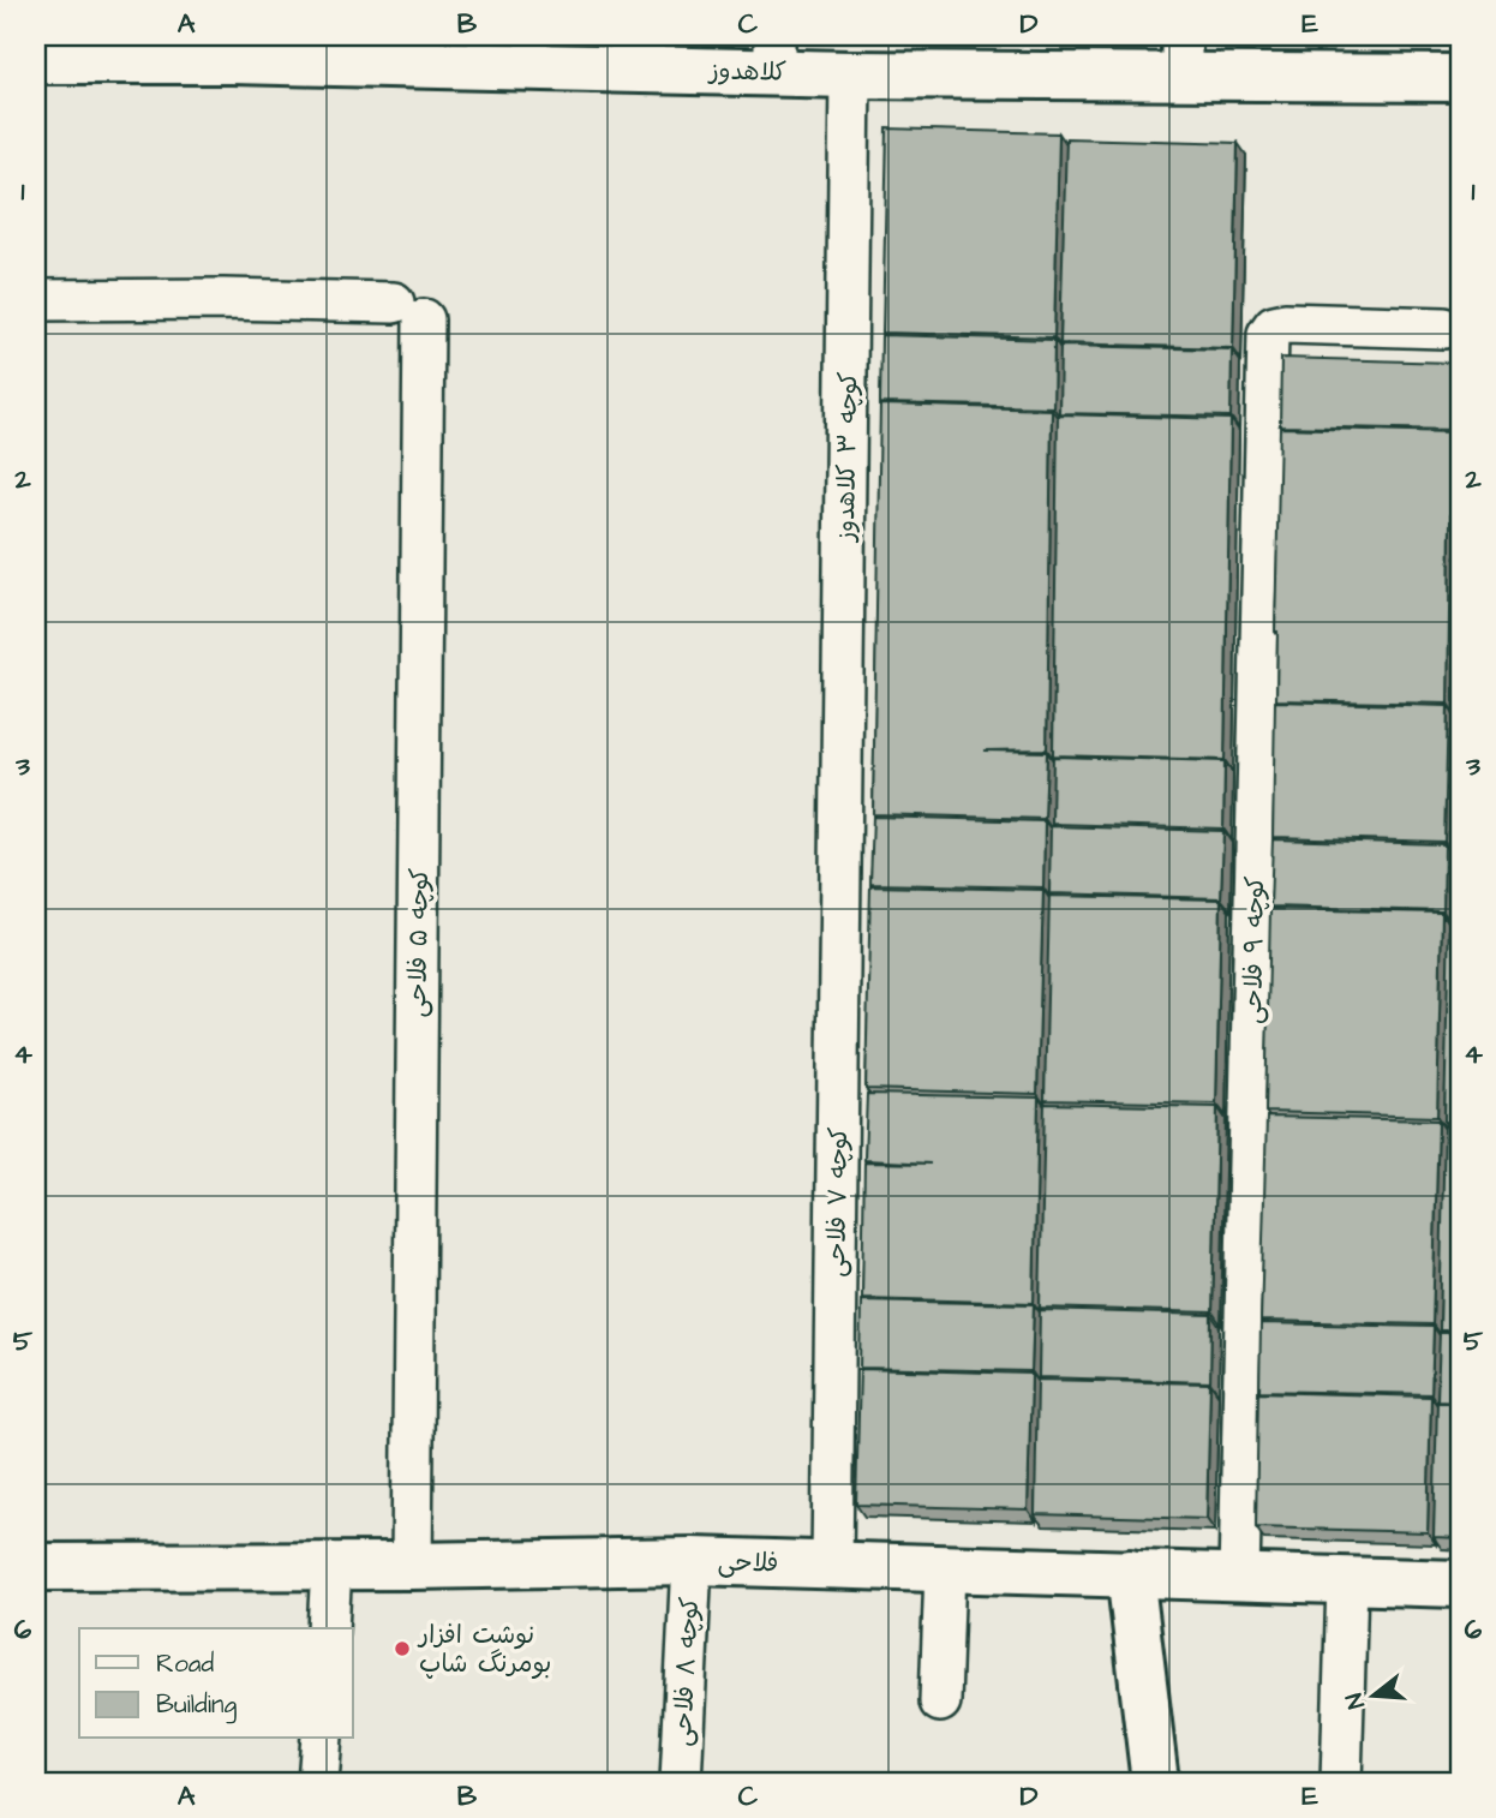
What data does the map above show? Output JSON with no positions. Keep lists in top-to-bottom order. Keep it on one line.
{"streets":{"street":["کلاهدوز","کوچه ۳ کلاهدوز","کوچه ۵ فلاحی","کوچه ۹ فلاحی","کوچه ۷ فلاحی","فلاحی","کوچه ۸ فلاحی"]},"crossings":[["کلاهدوز","کوچه ۳ کلاهدوز"],["کوچه ۳ کلاهدوز","کوچه ۷ فلاحی"],["کوچه ۵ فلاحی","فلاحی"],["کوچه ۹ فلاحی","فلاحی"],["کوچه ۷ فلاحی","فلاحی"],["فلاحی","کوچه ۸ فلاحی"]],"places":["نوشت افزار بومرنگ شاپ"],"legend":["Road","Building"],"north":"left","grid":{"columns":["A","B","C","D","E"],"rows":["1","2","3","4","5","6"]}}
